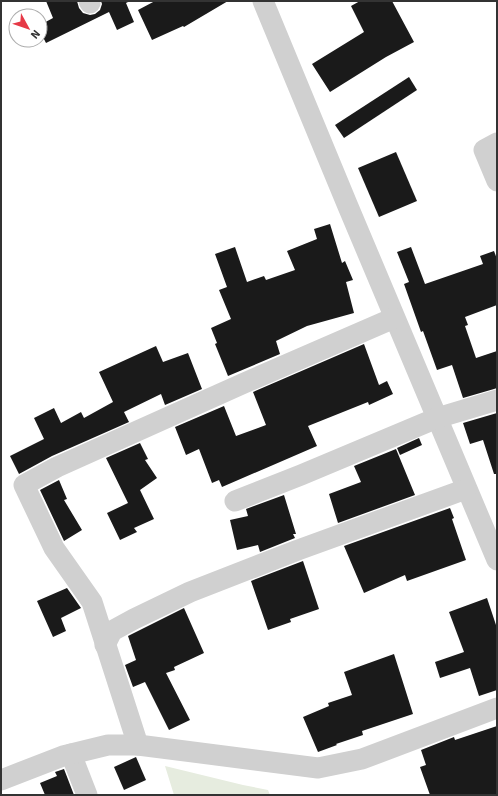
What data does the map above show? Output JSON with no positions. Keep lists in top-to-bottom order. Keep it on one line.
{"north":"bottom right"}
